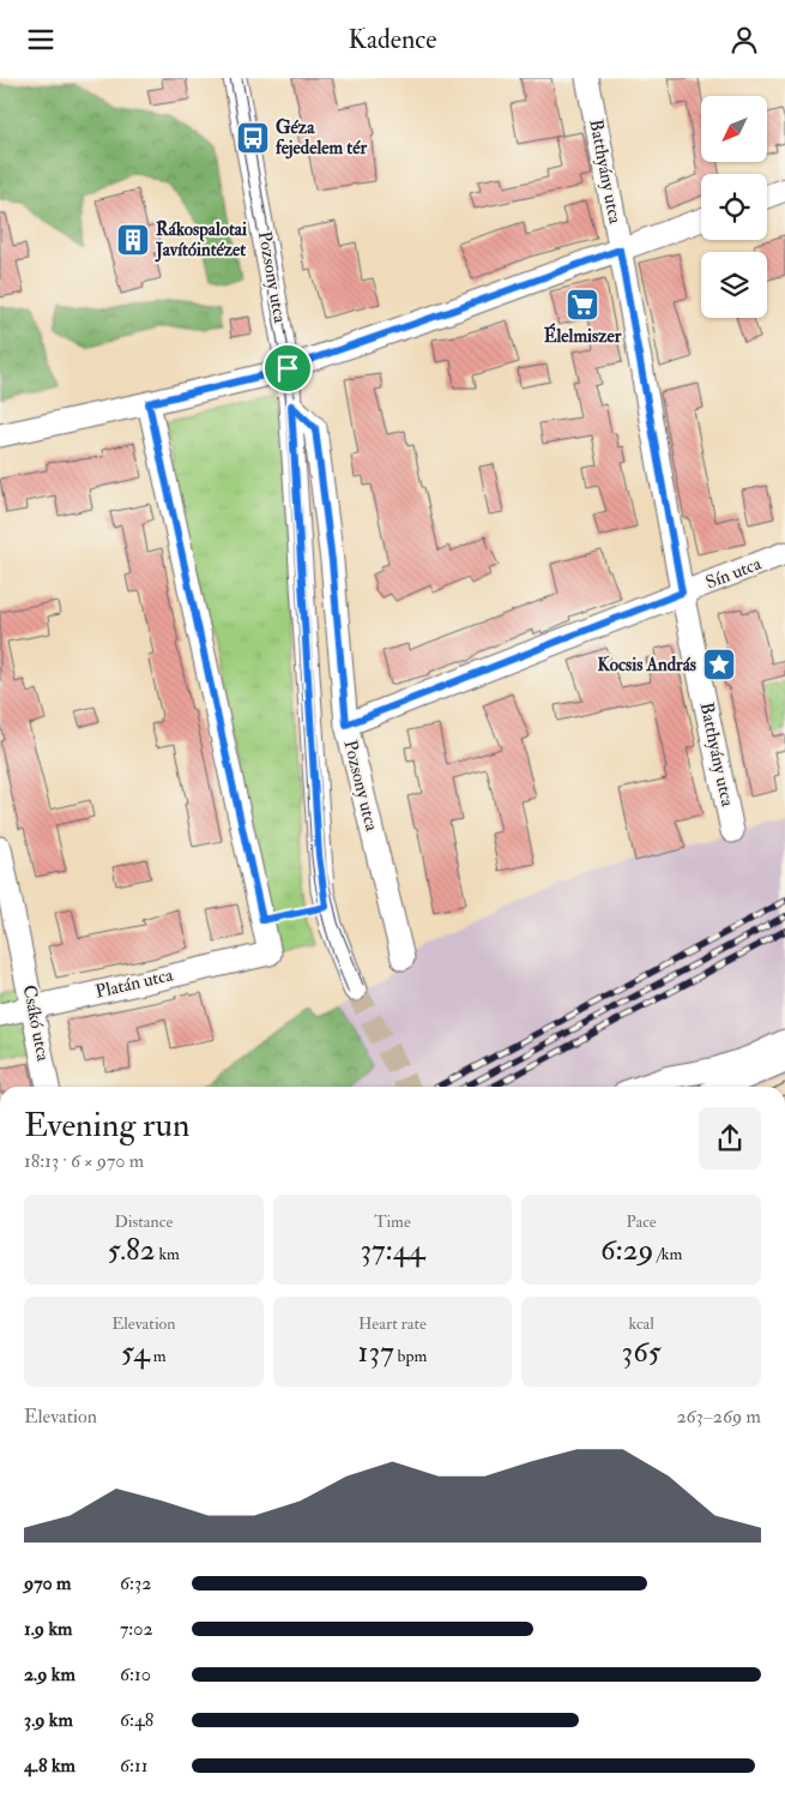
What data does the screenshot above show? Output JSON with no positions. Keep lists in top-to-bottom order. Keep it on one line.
{"streets":{"street":["Batthyány utca","Pozsony utca","Sín utca","Platán utca","Csákó utca"]},"crossings":[["Batthyány utca","Sín utca"],["Pozsony utca","Sín utca"],["Platán utca","Csákó utca"]],"places":{"bus stop":["Géza fejedelem tér"],"building":["Rákospalotai Javítóintézet"],"supermarket":["Élelmiszer"],"place":["Kocsis András"]},"north":"bottom left","page":{"header":"Kadence","heading":["Evening run","18:13 · 6 × 970 m"],"stats":[["Distance","5.82 km"],["Time","37:44"],["Pace","6:29 /km"],["Elevation","54 m"],["Heart rate","137 bpm"],["kcal","365"]],"chart":["Elevation","263–269 m"],"list":[{"name":"970 m","note":"6:32"},{"name":"1.9 km","note":"7:02"},{"name":"2.9 km","note":"6:10"},{"name":"3.9 km","note":"6:48"},{"name":"4.8 km","note":"6:11"}]}}
